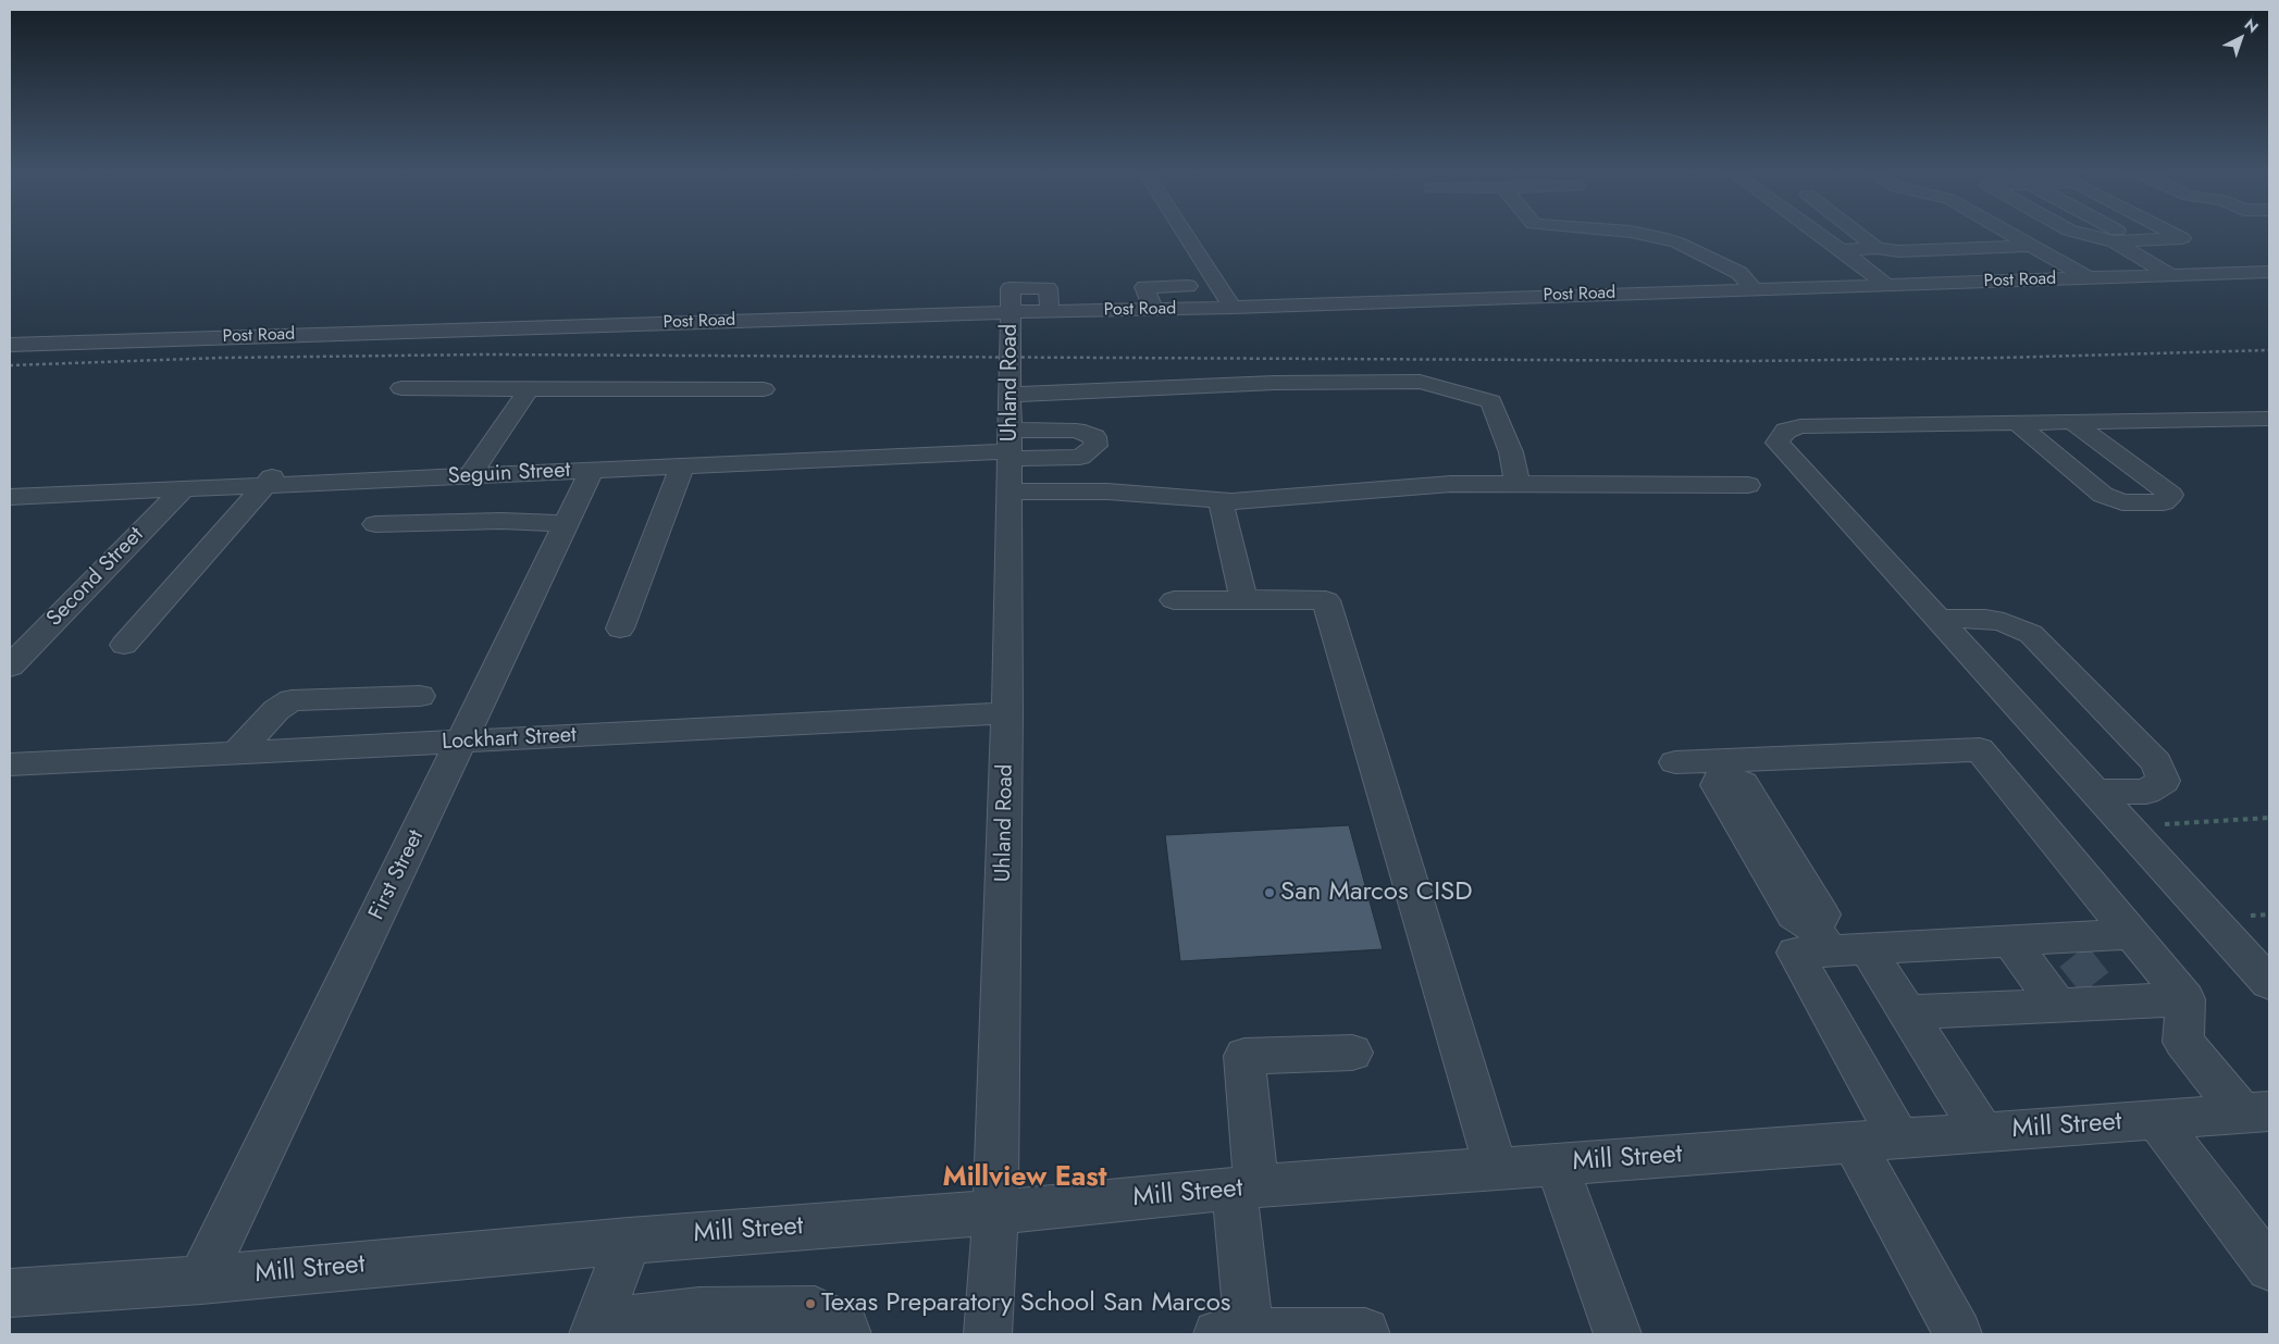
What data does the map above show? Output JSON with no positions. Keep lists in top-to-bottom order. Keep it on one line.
{"streets":{"street":["Post Road","Uhland Road","Seguin Street","Second Street","Lockhart Street","First Street","Mill Street"]},"crossings":[["Post Road","Uhland Road"],["Uhland Road","Seguin Street"],["Uhland Road","Lockhart Street"],["Uhland Road","Mill Street"],["Seguin Street","Second Street"],["Seguin Street","First Street"],["Lockhart Street","First Street"],["First Street","Mill Street"]],"districts":["Millview East"],"places":["San Marcos CISD","Texas Preparatory School San Marcos"],"north":"top right"}
